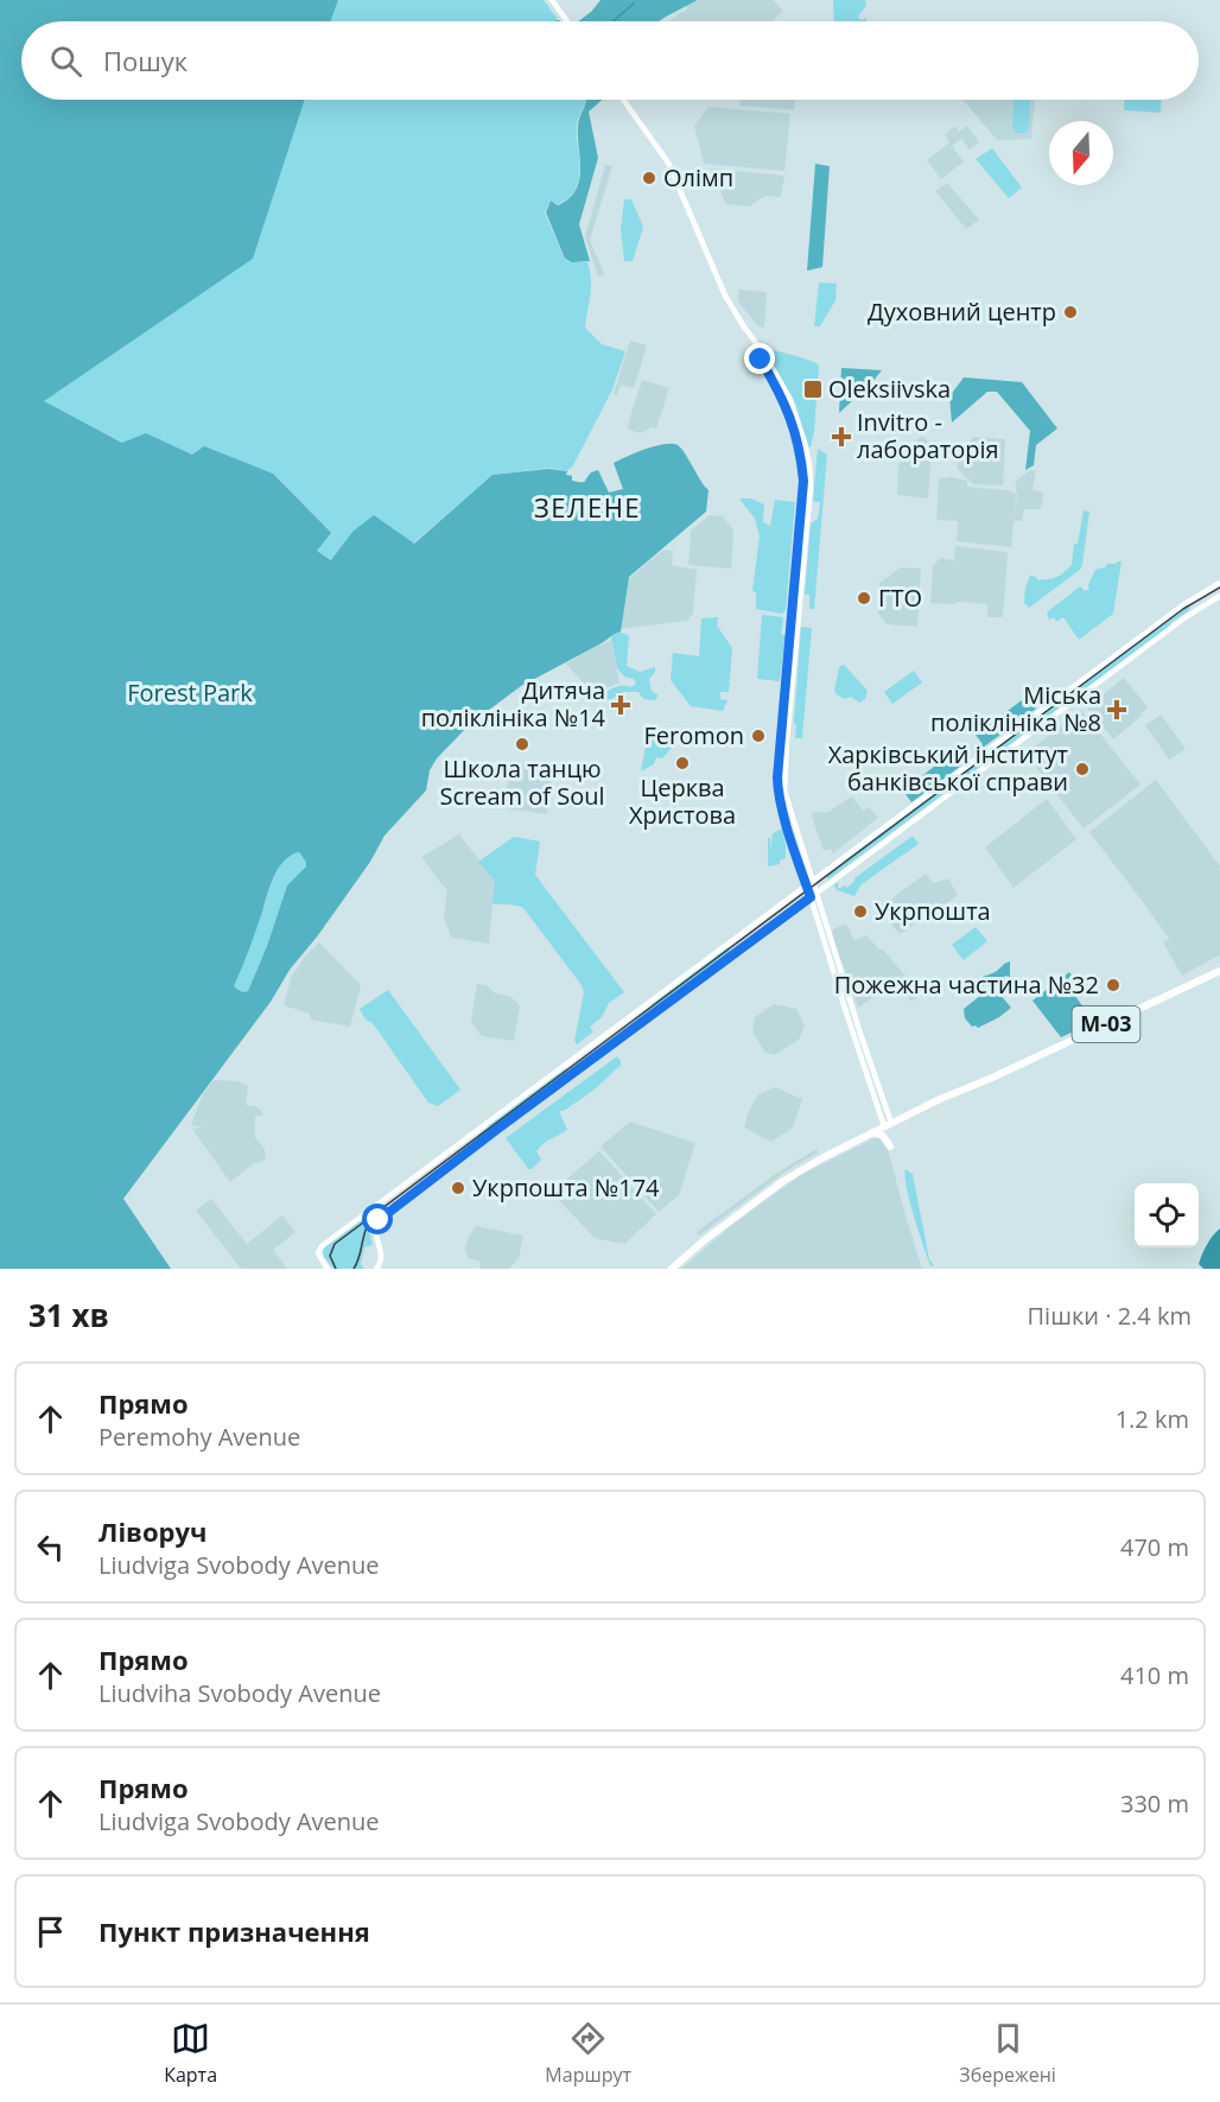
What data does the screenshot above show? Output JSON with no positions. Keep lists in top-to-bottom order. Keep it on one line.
{"streets":{"highway":["М-03"]},"districts":["ЗЕЛЕНЕ"],"parks":["Forest Park"],"places":{"other":["Олімп","Духовний центр","ГТО","Feromon","Школа танцю Scream of Soul","Церква Христова","Харківський інститут банківської справи","Укрпошта","Пожежна частина №32","Укрпошта №174"],"transit":["Oleksiivska"],"health":["Invitro - лабораторія","Дитяча поліклініка №14","Міська поліклініка №8"]},"north":"bottom","page":{"search":"Пошук","heading":["31 хв","Пішки · 2.4 km"],"list":[["Прямо","Peremohy Avenue","1.2 km"],["Ліворуч","Liudviga Svobody Avenue","470 m"],["Прямо","Liudviha Svobody Avenue","410 m"],["Прямо","Liudviga Svobody Avenue","330 m"],"Пункт призначення"],"nav":["Карта","Маршрут","Збережені"]}}
